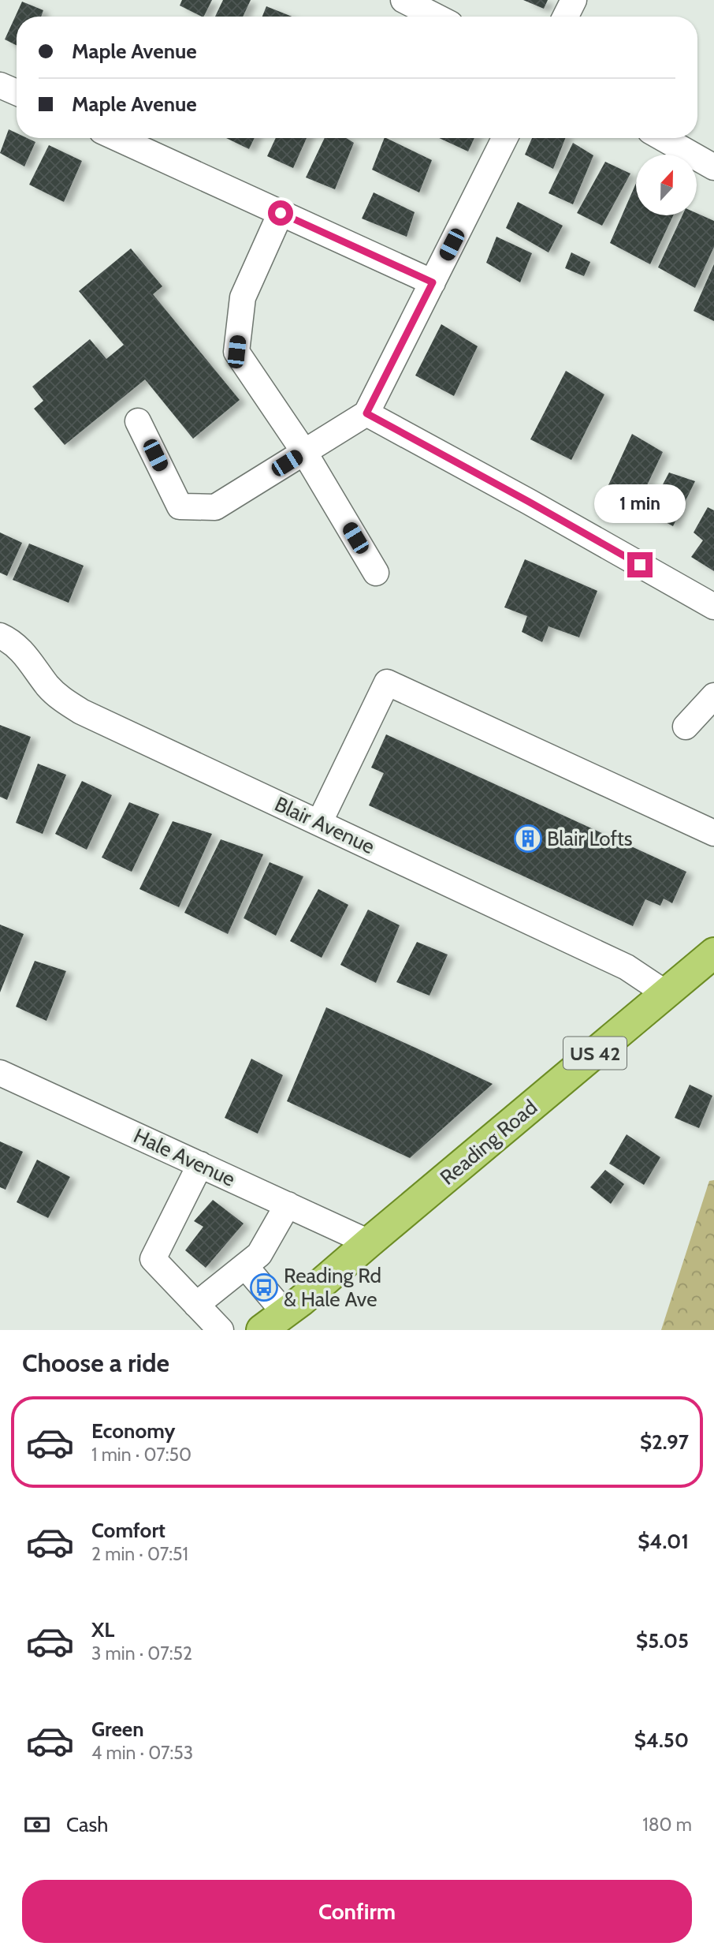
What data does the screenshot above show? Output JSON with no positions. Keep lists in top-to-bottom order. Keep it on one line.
{"streets":{"main road":["US 42","Reading Road"],"street":["Blair Avenue","Hale Avenue"]},"crossings":[["Blair Avenue","Reading Road"],["Reading Road","Hale Avenue"]],"places":{"building":["Blair Lofts"],"bus stop":["Reading Rd & Hale Ave"]},"north":"top","page":{"banner":["Maple Avenue","Maple Avenue"],"bubble":"1 min","heading":"Choose a ride","list":[{"name":"Economy","note":"1 min · 07:50","value":"$2.97"},{"name":"Comfort","note":"2 min · 07:51","value":"$4.01"},{"name":"XL","note":"3 min · 07:52","value":"$5.05"},{"name":"Green","note":"4 min · 07:53","value":"$4.50"}],"pay":["Cash","180 m"],"buttons":"Confirm"}}
